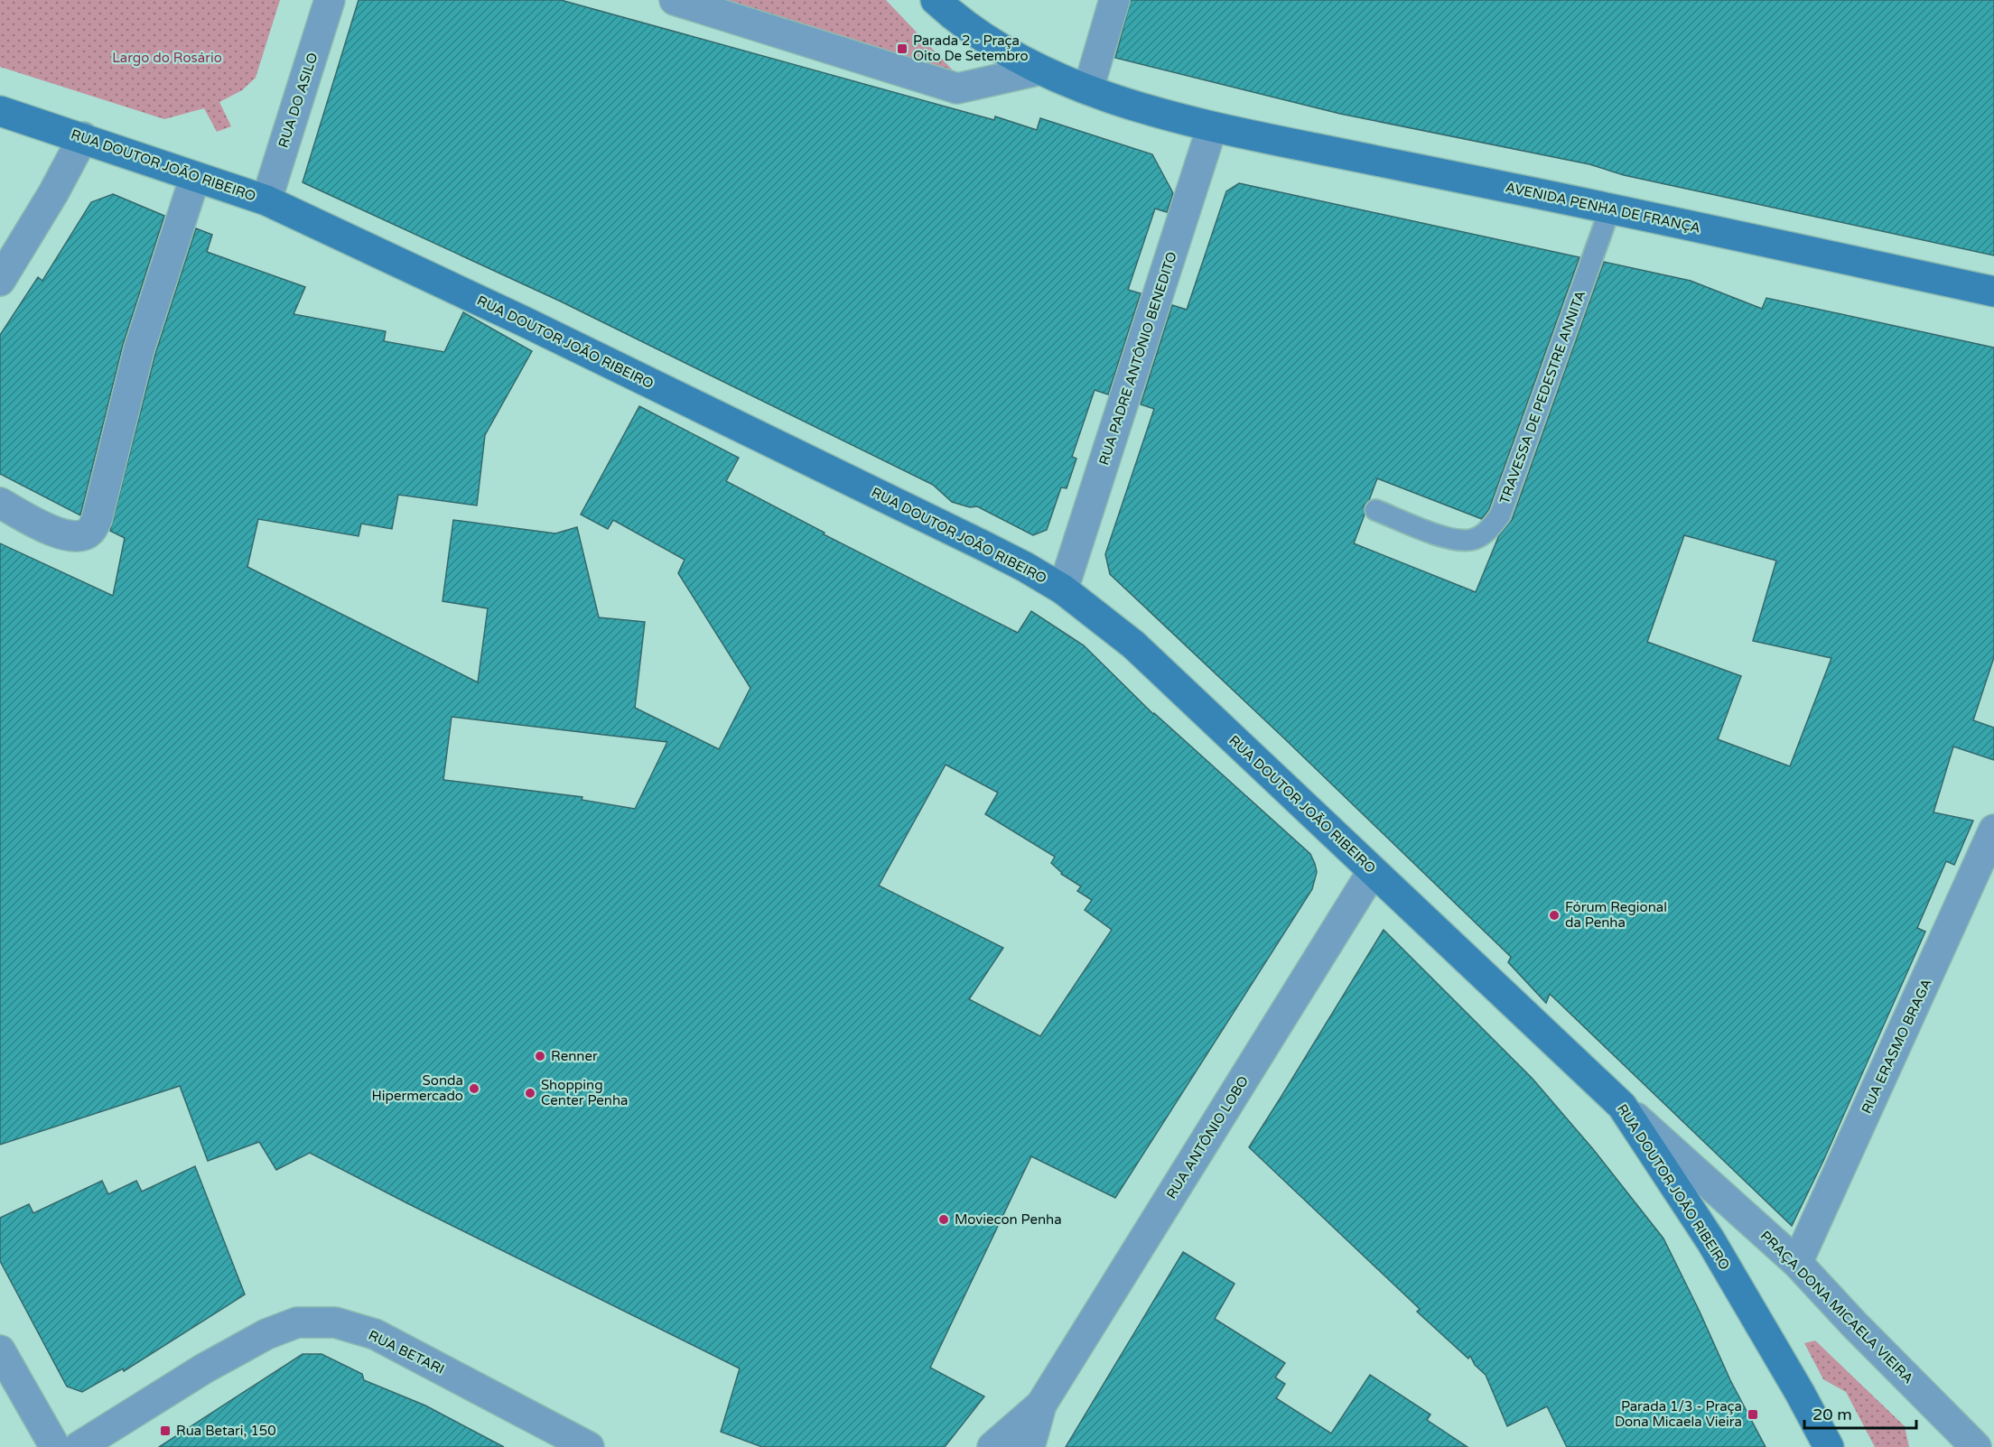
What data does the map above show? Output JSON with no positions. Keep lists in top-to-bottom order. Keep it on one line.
{"streets":{"main road":["RUA DOUTOR JOÃO RIBEIRO","AVENIDA PENHA DE FRANÇA"],"street":["RUA DO ASILO","RUA PADRE ANTÔNIO BENEDITO","RUA ERASMO BRAGA","RUA ANTÔNIO LOBO","PRAÇA DONA MICAELA VIEIRA","RUA BETARI"],"lane":["TRAVESSA DE PEDESTRE ANNITA"]},"crossings":[["RUA DO ASILO","RUA DOUTOR JOÃO RIBEIRO"],["RUA DOUTOR JOÃO RIBEIRO","RUA PADRE ANTÔNIO BENEDITO"],["RUA DOUTOR JOÃO RIBEIRO","RUA ANTÔNIO LOBO"],["RUA DOUTOR JOÃO RIBEIRO","PRAÇA DONA MICAELA VIEIRA"],["AVENIDA PENHA DE FRANÇA","RUA PADRE ANTÔNIO BENEDITO"],["AVENIDA PENHA DE FRANÇA","TRAVESSA DE PEDESTRE ANNITA"],["RUA ERASMO BRAGA","PRAÇA DONA MICAELA VIEIRA"]],"parks":["Largo do Rosário"],"places":{"transit":["Parada 2 - Praça Oito De Setembro","Parada 1/3 - Praça Dona Micaela Vieira","Rua Betari, 150"],"other":["Fórum Regional da Penha","Renner","Sonda Hipermercado","Shopping Center Penha","Moviecon Penha"]},"scale_bar":"20 m"}
